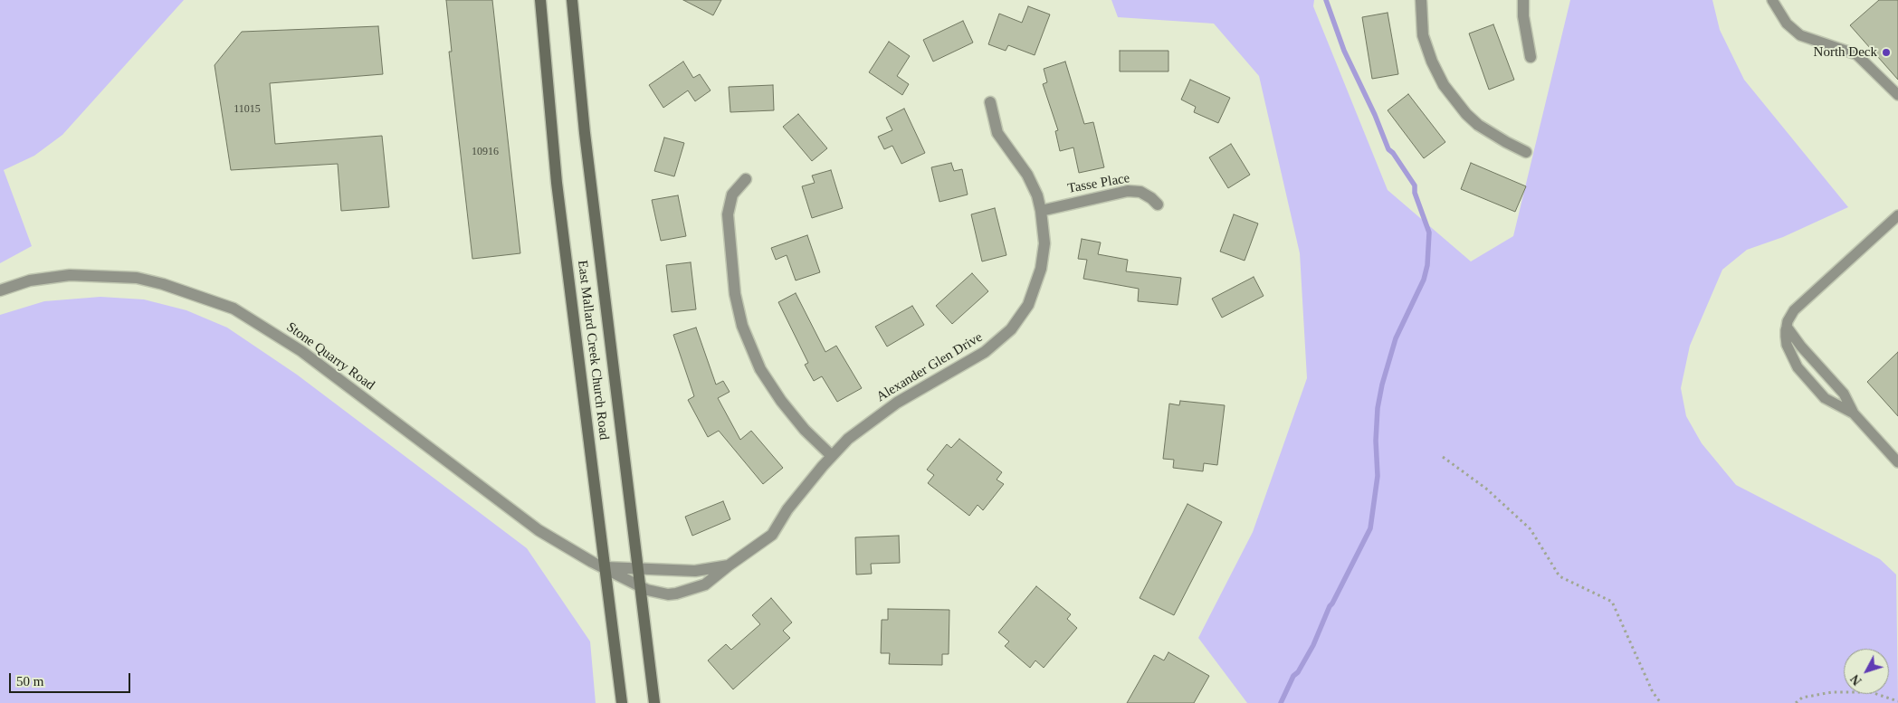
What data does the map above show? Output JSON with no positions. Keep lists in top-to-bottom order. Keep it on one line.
{"streets":{"main road":["East Mallard Creek Church Road"],"street":["Tasse Place","Stone Quarry Road","Alexander Glen Drive"]},"crossings":[["Tasse Place","Alexander Glen Drive"],["East Mallard Creek Church Road","Stone Quarry Road"],["East Mallard Creek Church Road","Alexander Glen Drive"],["Stone Quarry Road","Alexander Glen Drive"]],"places":["North Deck"],"house_numbers":["11015","10916"],"scale_bar":"50 m","north":"bottom left"}
